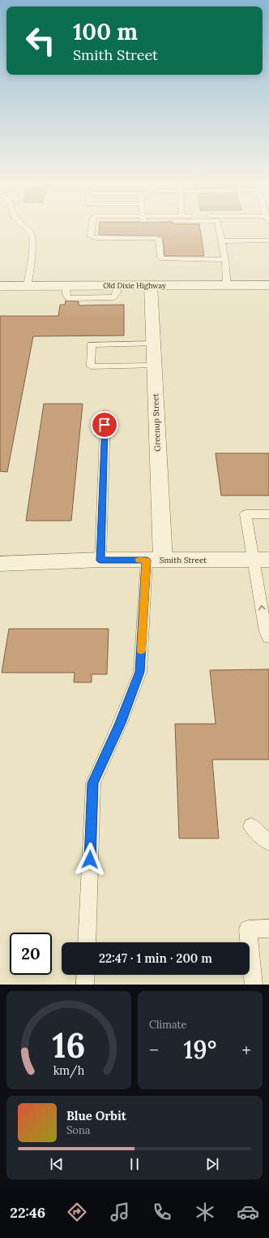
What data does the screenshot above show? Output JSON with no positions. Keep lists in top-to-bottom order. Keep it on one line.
{"streets":{"street":["Old Dixie Highway","Greenup Street","Smith Street"]},"crossings":[["Old Dixie Highway","Greenup Street"],["Greenup Street","Smith Street"]],"page":{"turn":["100 m","Smith Street"],"limit":"20","trip":"22:47 · 1 min · 200 m","tile":"Climate","heat":["−","19°","+"],"song":["Blue Orbit","Sona"],"tabs":"22:46","gauge":["16","km/h"]}}
